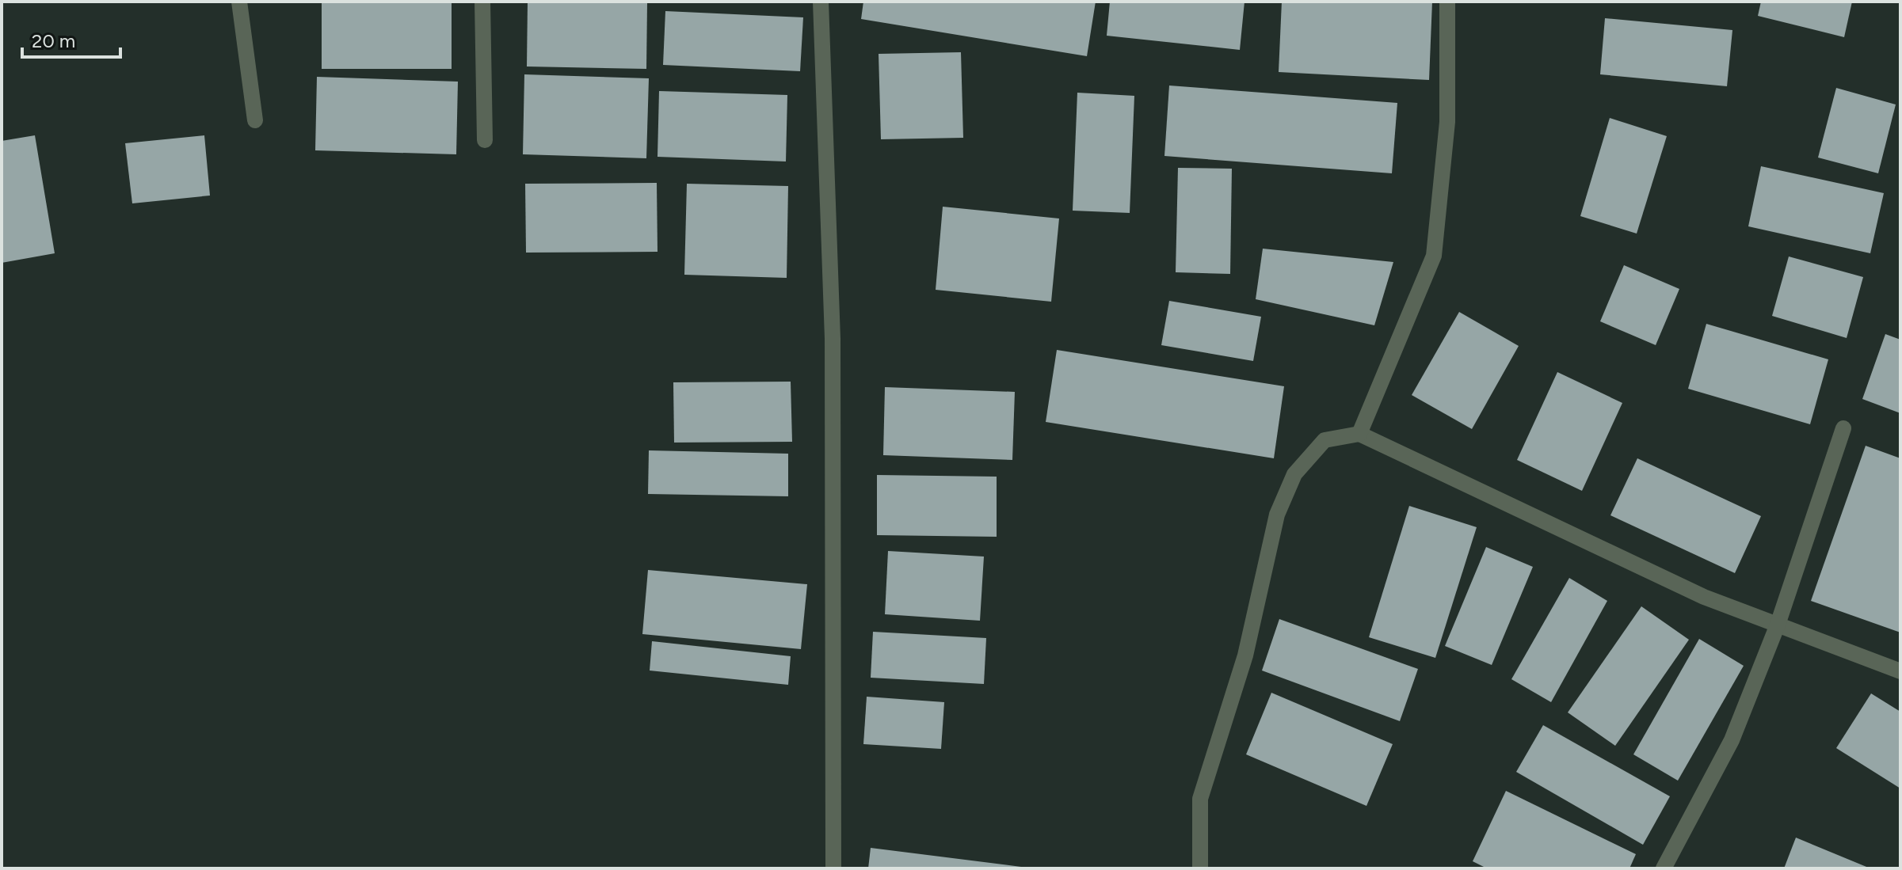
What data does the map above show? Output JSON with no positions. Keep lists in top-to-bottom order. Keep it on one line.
{"scale_bar":"20 m"}
